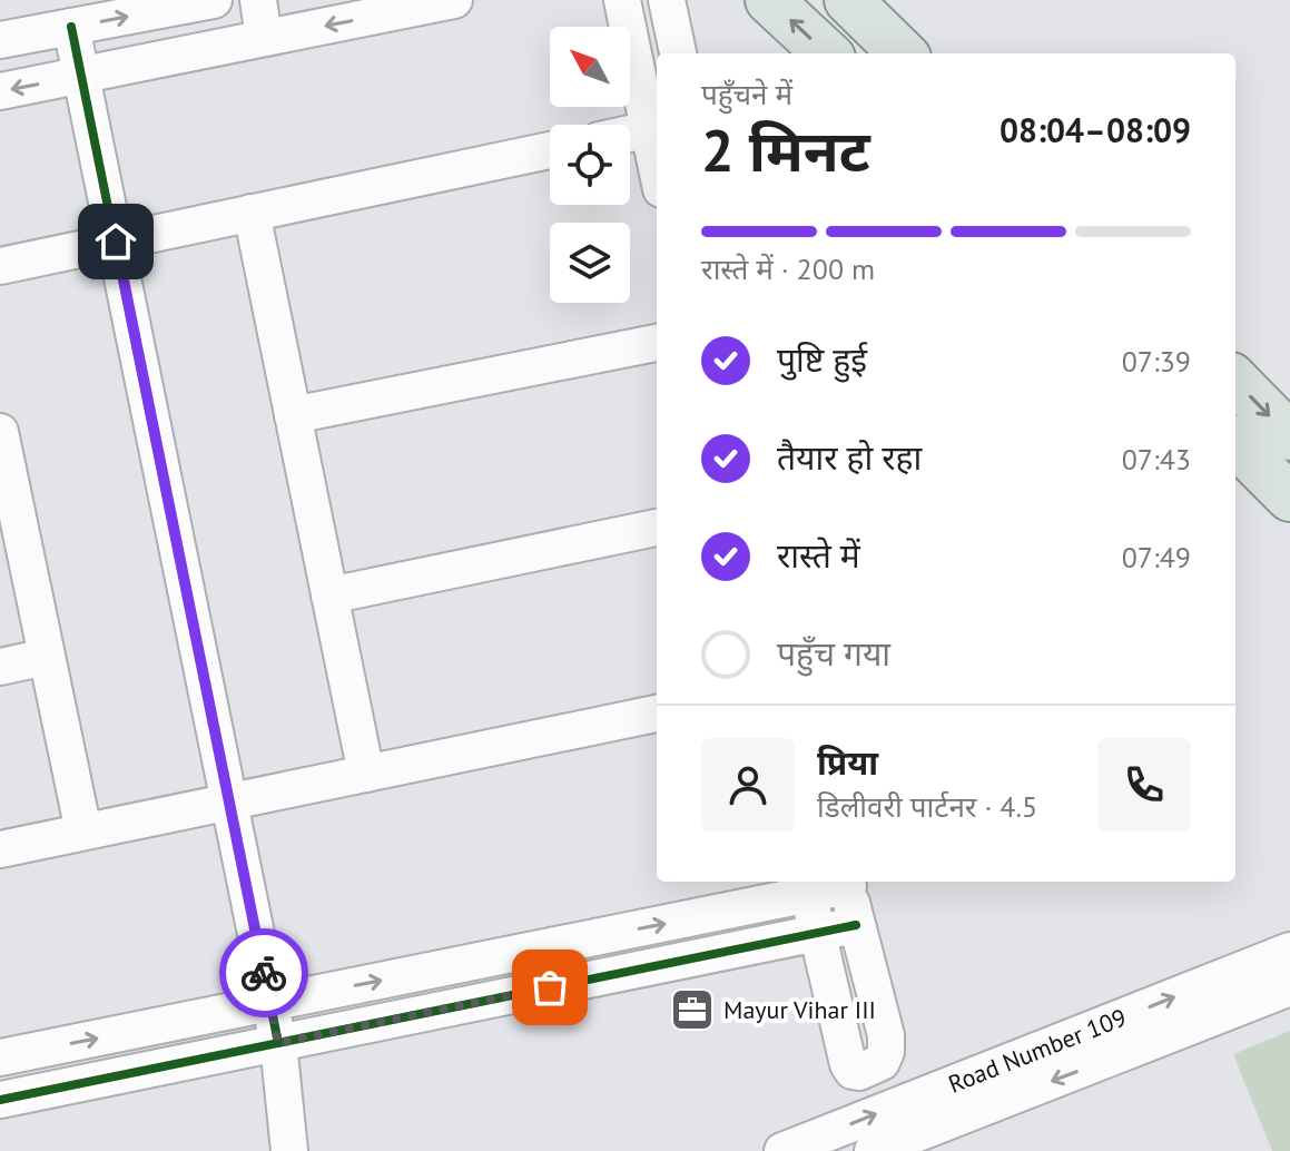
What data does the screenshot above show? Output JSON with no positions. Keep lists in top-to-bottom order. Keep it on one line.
{"streets":{"street":["Road Number 109"]},"places":{"office":["Mayur Vihar III"]},"north":"top left","page":{"heading":["2 मिनट","पहुँचने में","08:04–08:09"],"panel":["प्रिया","डिलीवरी पार्टनर · 4.5"],"bar":"रास्ते में · 200 m","list":[["पुष्टि हुई","07:39"],["तैयार हो रहा","07:43"],["रास्ते में","07:49"],"पहुँच गया"]}}
